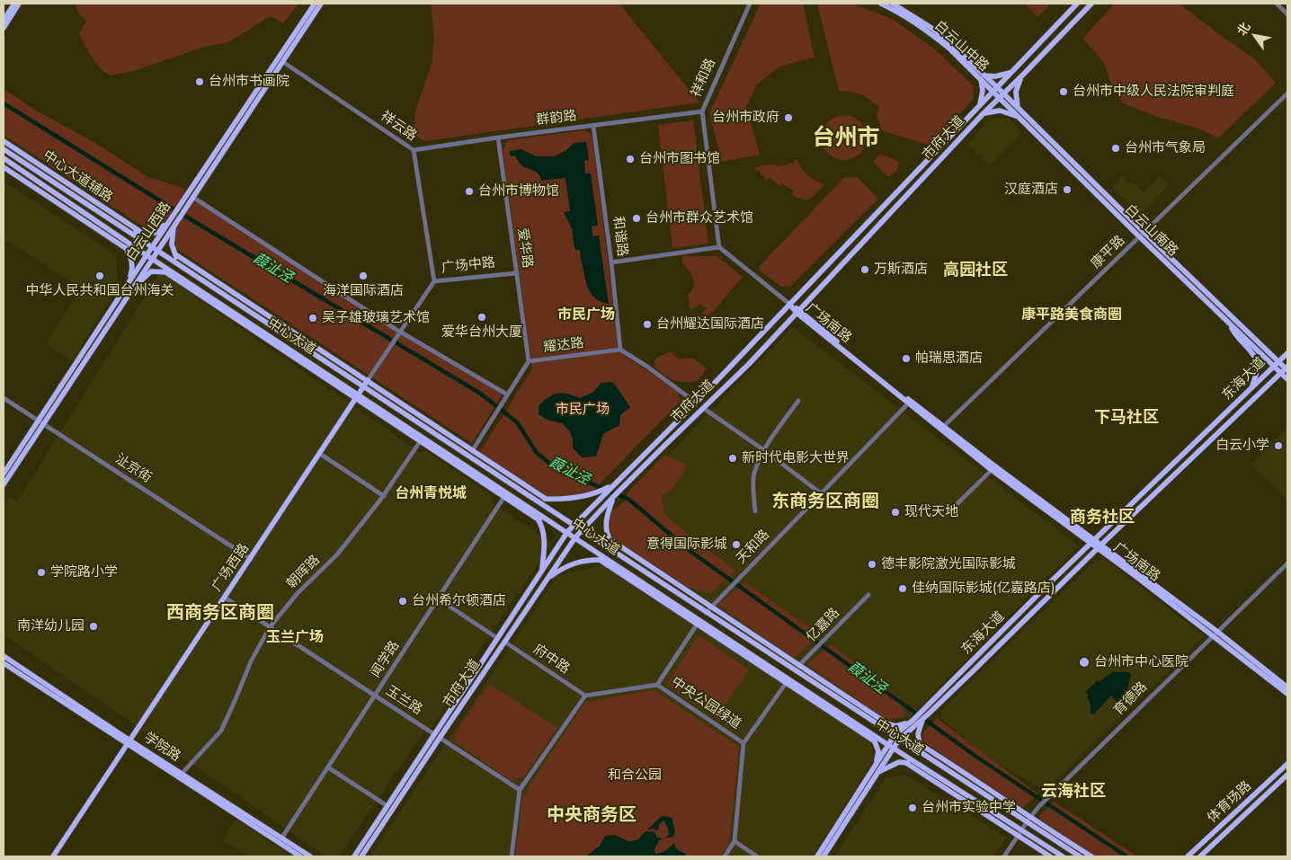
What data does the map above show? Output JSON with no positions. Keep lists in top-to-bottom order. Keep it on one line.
{"streets":{"main road":["白云山中路","市府大道","中心大道辅路","白云山南路","白云山西路","广场南路","中心大道","东海大道","广场西路","学院路","体育场路"],"street":["祥和路","群韵路","祥云路","和谐路","爱华路","康平路","广场中路","耀达路","沚京街","天和路","朝晖路","亿嘉路","闻学路","府中路","育德路","玉兰路","中央公园绿道"]},"crossings":[["白云山中路","市府大道"],["白云山中路","白云山南路"],["祥和路","群韵路"],["群韵路","祥云路"],["群韵路","和谐路"],["群韵路","爱华路"],["祥云路","白云山西路"],["祥云路","广场中路"],["市府大道","白云山南路"],["市府大道","广场南路"],["市府大道","中心大道"],["市府大道","府中路"],["市府大道","玉兰路"],["中心大道辅路","中心大道"],["白云山南路","康平路"],["白云山南路","东海大道"],["白云山西路","中心大道"],["白云山西路","沚京街"],["和谐路","耀达路"],["爱华路","广场中路"],["爱华路","耀达路"],["康平路","广场南路"],["广场中路","广场西路"],["广场南路","东海大道"],["广场南路","天和路"],["广场南路","育德路"],["中心大道","耀达路"],["中心大道","东海大道"],["中心大道","天和路"],["中心大道","广场西路"],["中心大道","亿嘉路"],["中心大道","闻学路"],["中心大道","育德路"],["沚京街","广场西路"],["广场西路","玉兰路"],["广场西路","学院路"],["朝晖路","玉兰路"],["朝晖路","学院路"],["闻学路","玉兰路"],["闻学路","学院路"],["府中路","中央公园绿道"]],"districts":["台州市","高园社区","市民广场","康平路美食商圈","下马社区","台州青悦城","东商务区商圈","商务社区","西商务区商圈","玉兰广场","云海社区","中央商务区"],"water":["葭沚泾"],"parks":["市民广场","和合公园"],"places":["台州市书画院","台州市中级人民法院审判庭","台州市政府","台州市气象局","台州市图书馆","汉庭酒店","台州市博物馆","台州市群众艺术馆","万斯酒店","中华人民共和国台州海关","海洋国际酒店","爱华台州大厦","吴子雄玻璃艺术馆","台州耀达国际酒店","帕瑞思酒店","白云小学","新时代电影大世界","现代天地","意得国际影城","德丰影院激光国际影城","学院路小学","佳纳国际影城(亿嘉路店)","台州希尔顿酒店","南洋幼儿园","台州市中心医院","台州市实验中学"],"north":"top left"}
